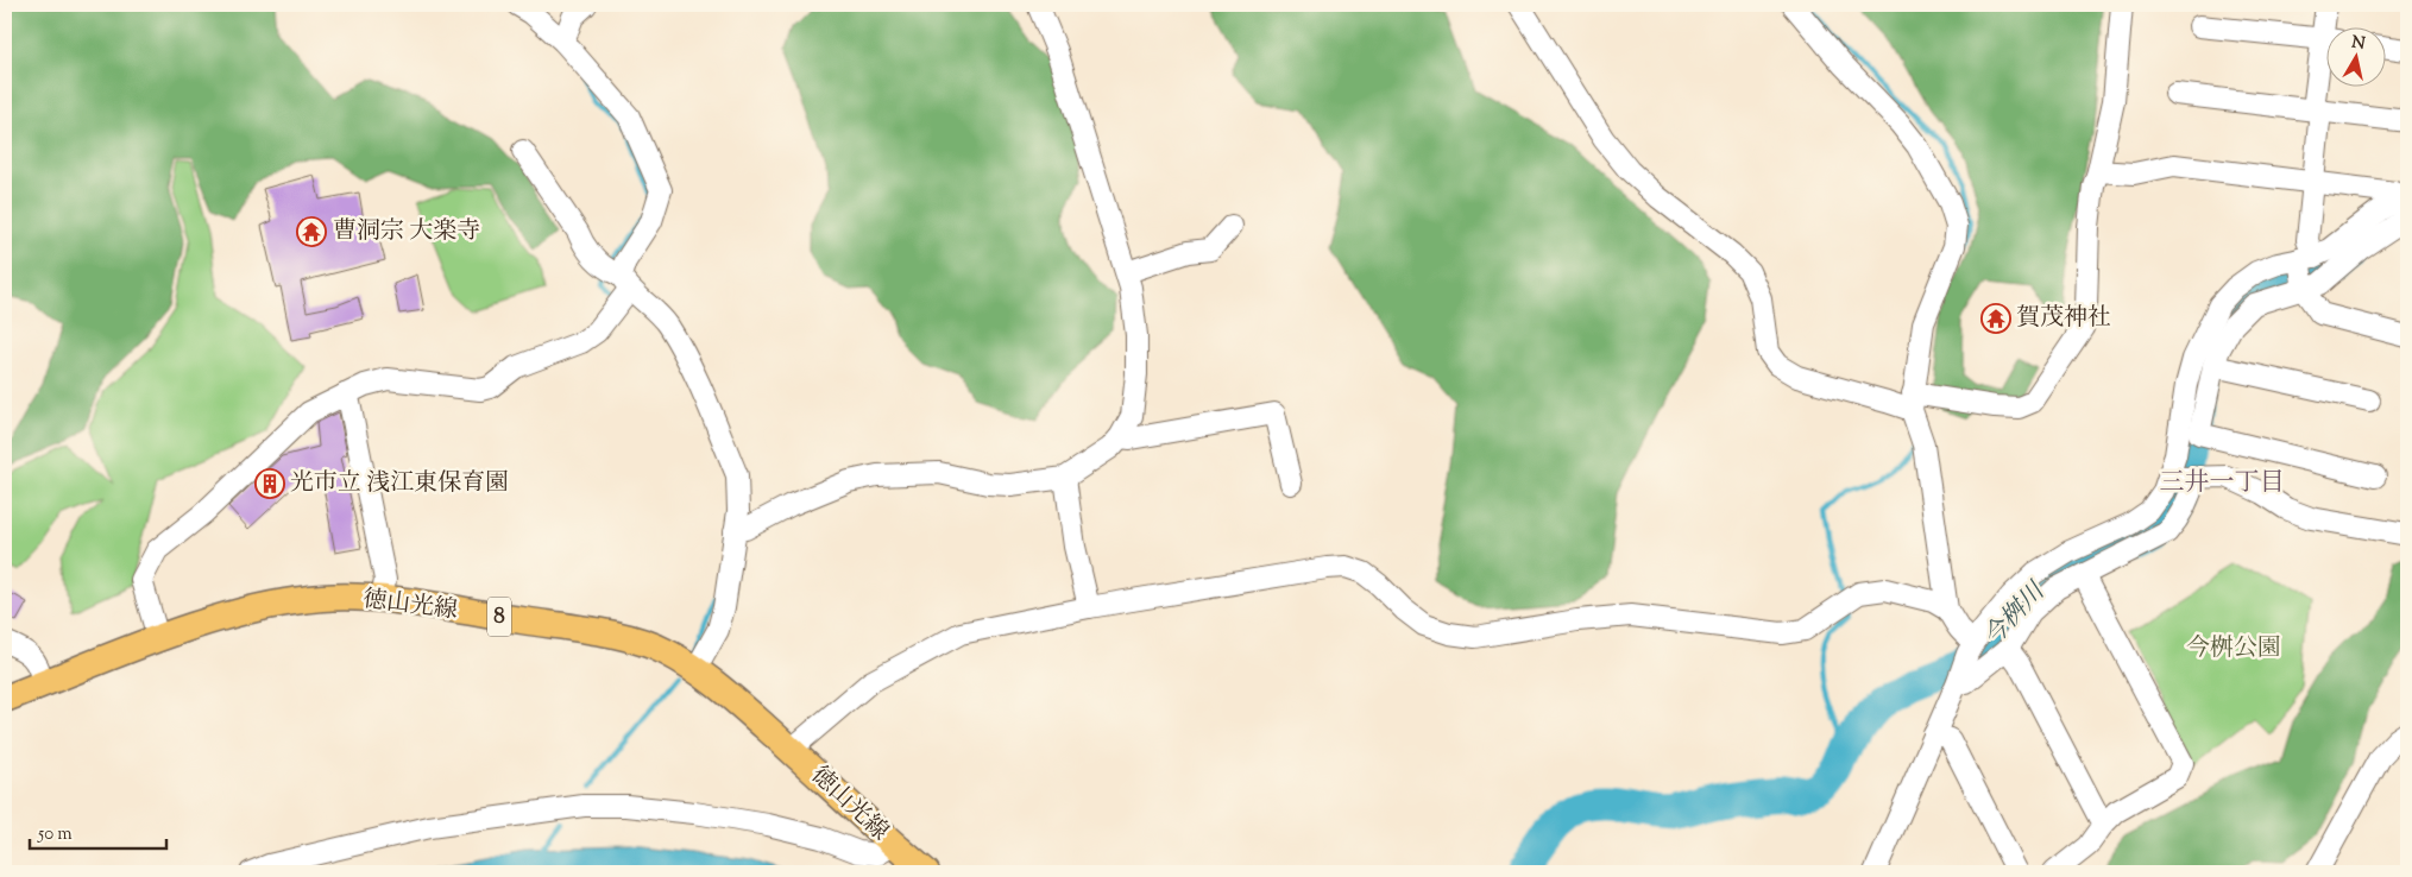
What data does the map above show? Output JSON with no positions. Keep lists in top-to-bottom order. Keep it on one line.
{"streets":{"main road":["徳山光線","8"]},"districts":["三井一丁目"],"water":["今桝川"],"parks":["今桝公園"],"places":{"temple":["曹洞宗 大楽寺","賀茂神社"],"building":["光市立 浅江東保育園"]},"scale_bar":"50 m","north":"top"}
